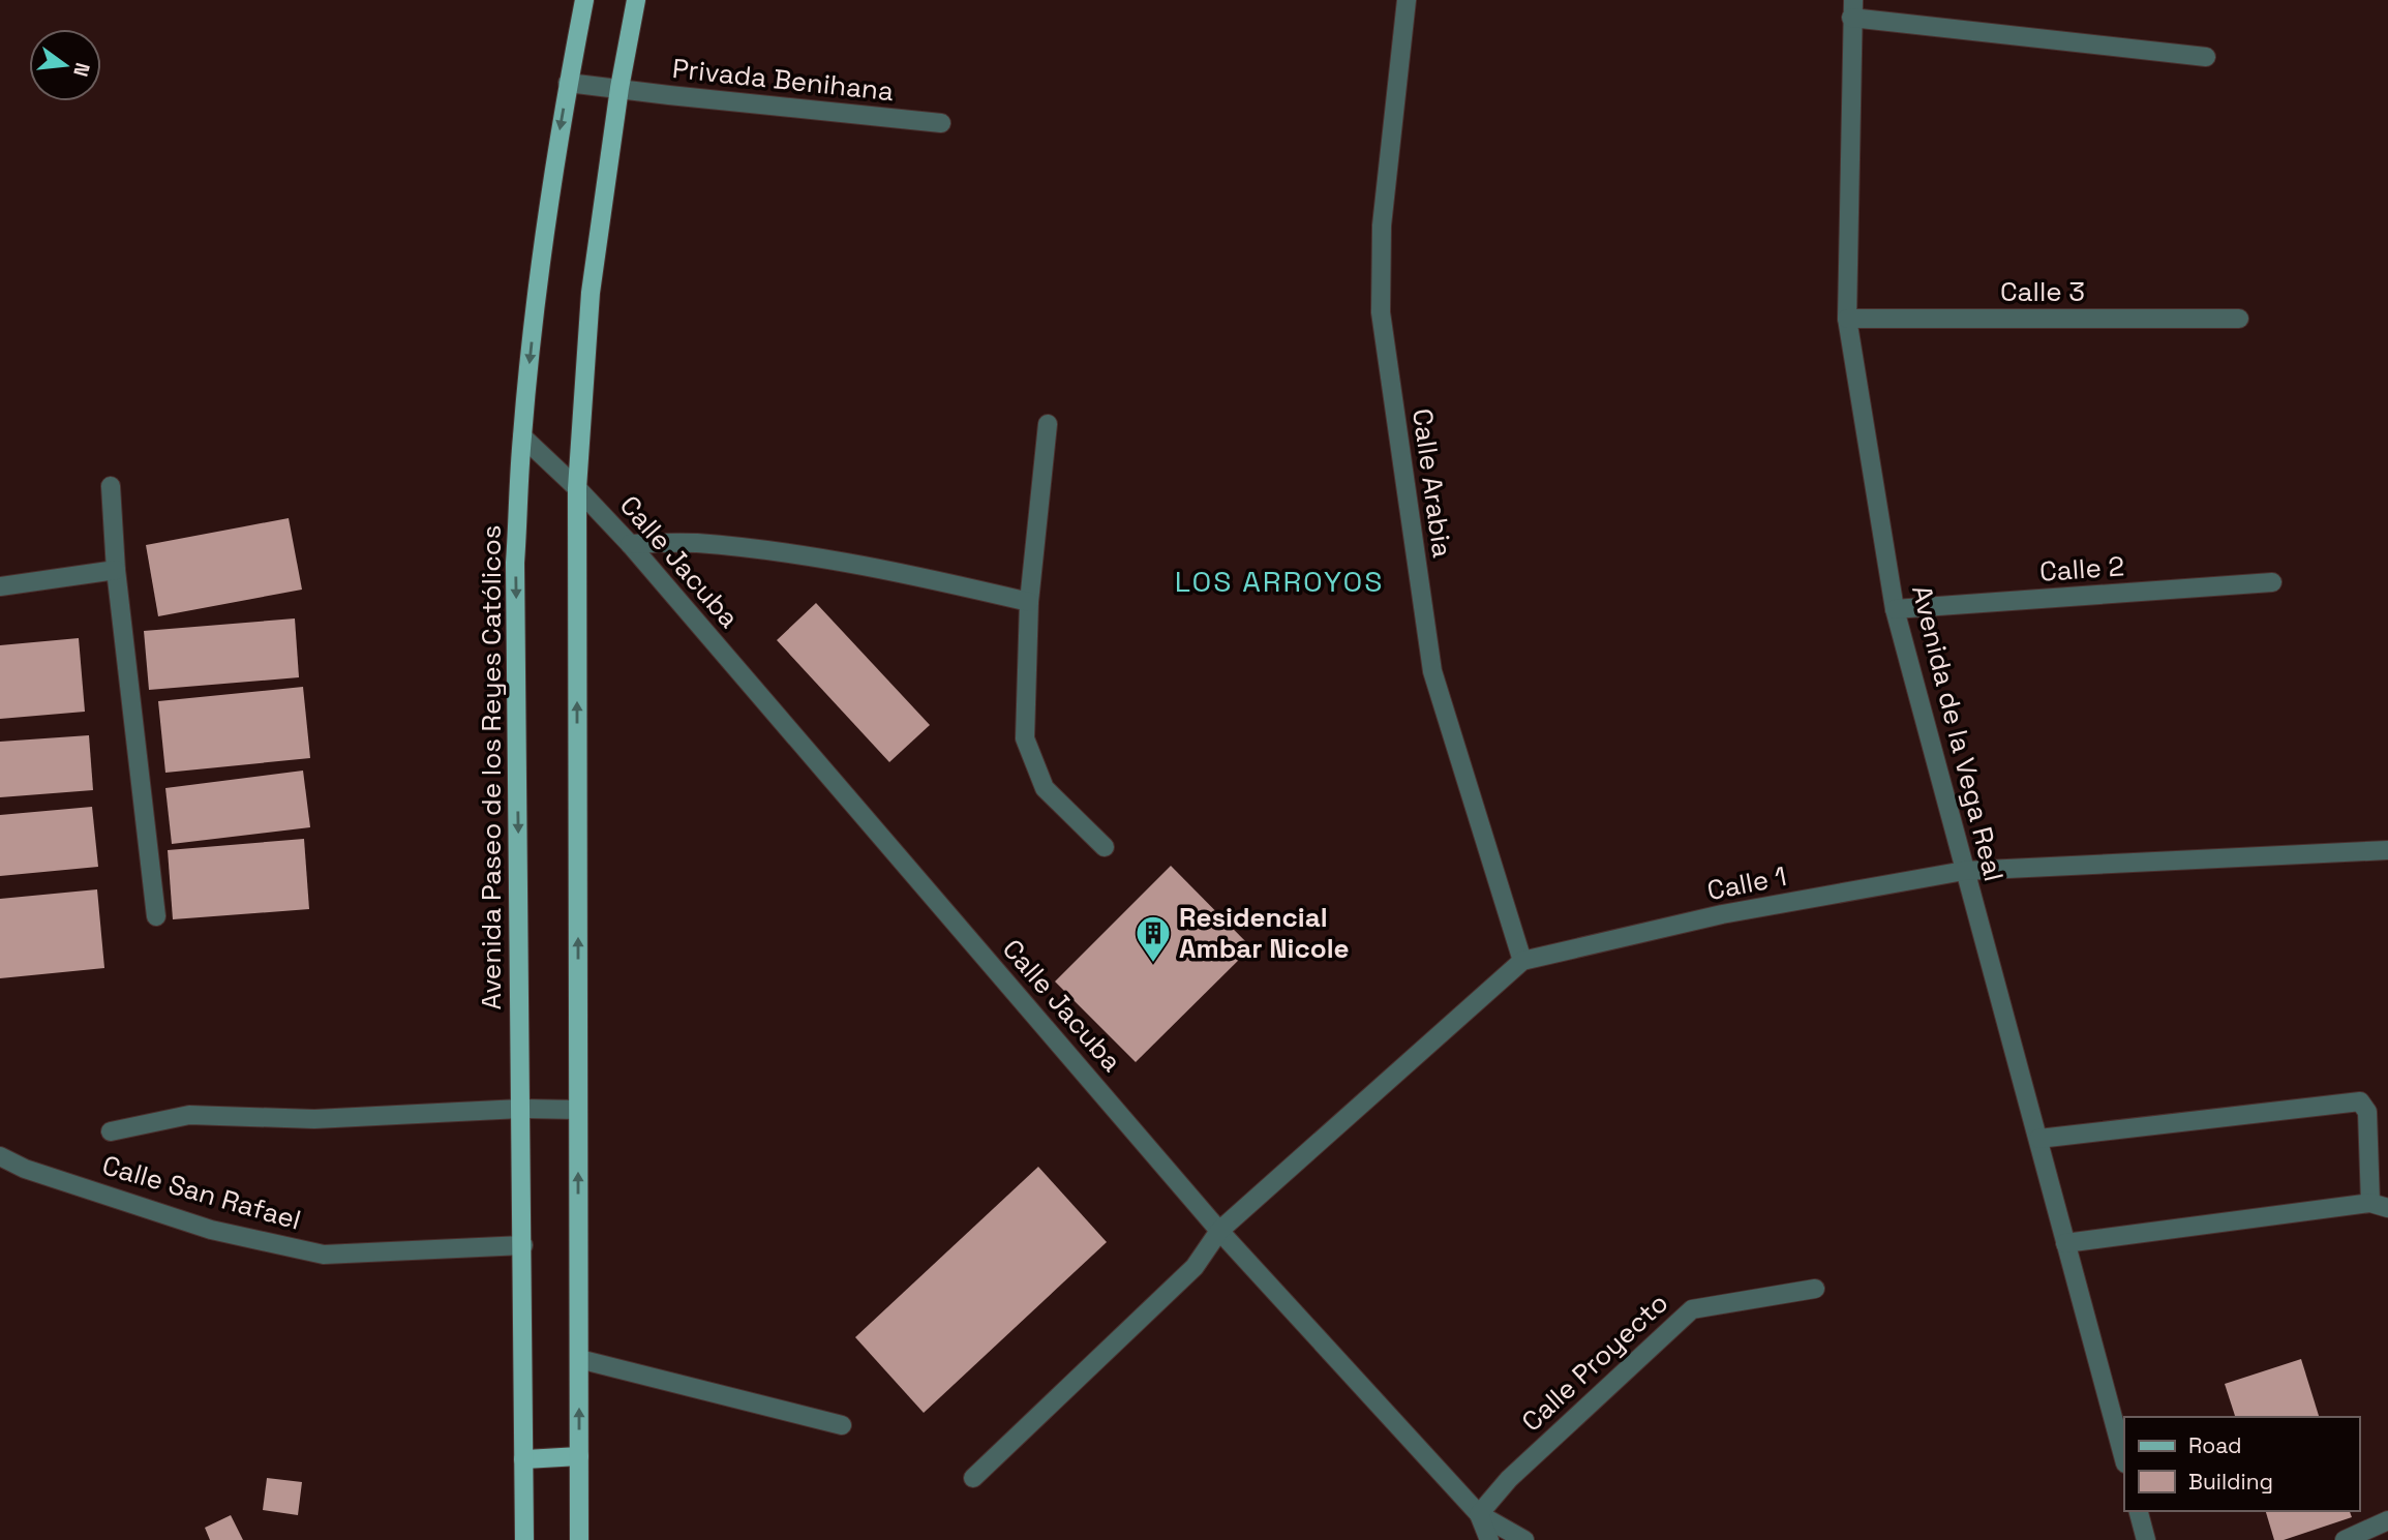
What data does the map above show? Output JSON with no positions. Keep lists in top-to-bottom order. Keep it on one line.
{"streets":{"main road":["Avenida Paseo de los Reyes Católicos"],"street":["Privada Benihana","Calle 3","Calle Arabia","Calle Jacuba","Calle 2","Avenida de la Vega Real","Calle 1","Calle San Rafael","Calle Proyecto"]},"crossings":[["Privada Benihana","Avenida Paseo de los Reyes Católicos"],["Calle 3","Avenida de la Vega Real"],["Calle Arabia","Calle 1"],["Calle Jacuba","Avenida Paseo de los Reyes Católicos"],["Calle Jacuba","Calle 1"],["Calle Jacuba","Calle Proyecto"],["Calle 2","Avenida de la Vega Real"],["Avenida de la Vega Real","Calle 1"],["Avenida Paseo de los Reyes Católicos","Calle San Rafael"]],"districts":["LOS ARROYOS"],"places":{"building":["Residencial Ambar Nicole"]},"legend":["Road","Building"],"north":"right"}
